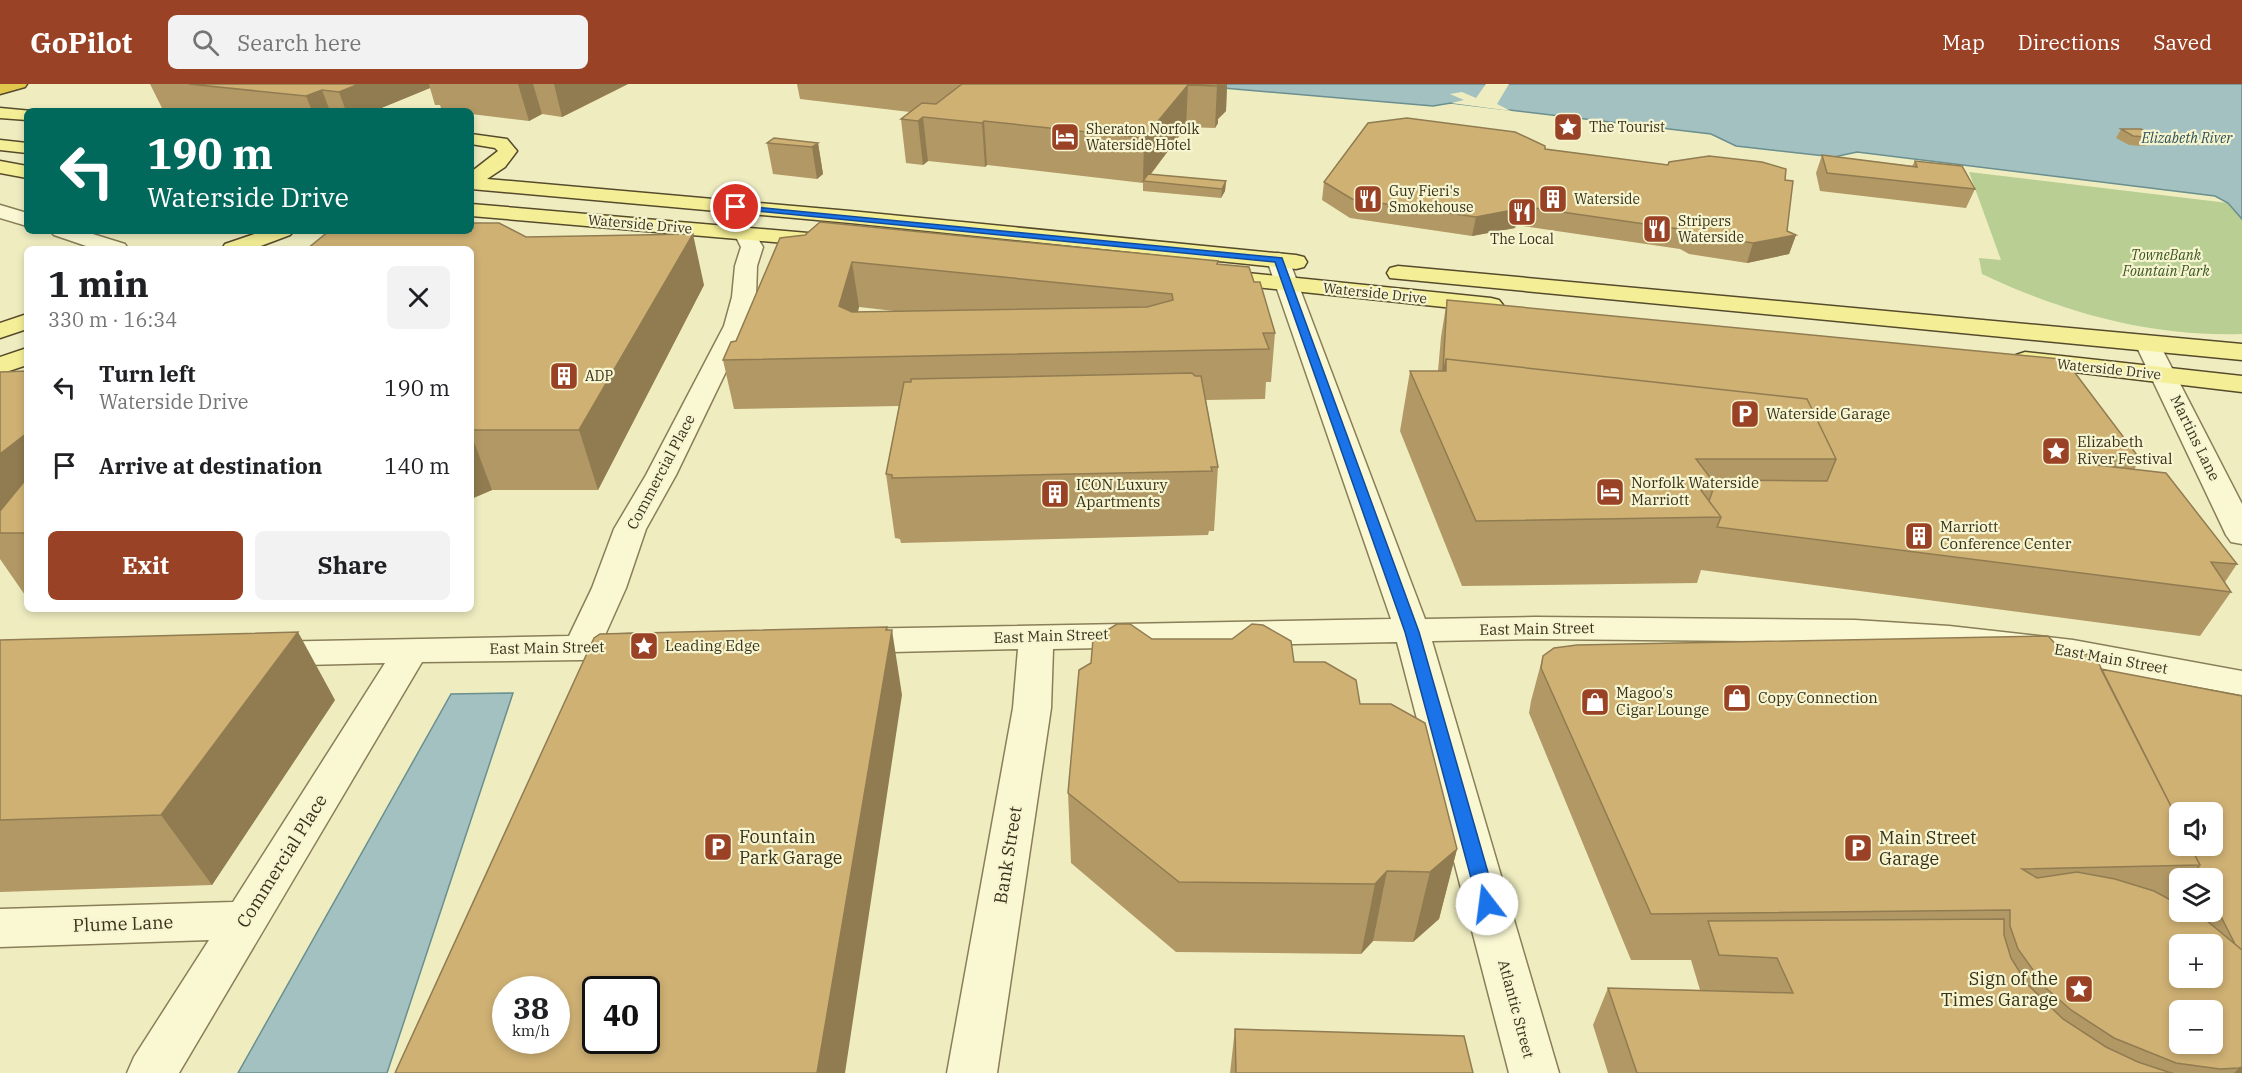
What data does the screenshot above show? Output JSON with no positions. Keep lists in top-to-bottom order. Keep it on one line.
{"streets":{"main road":["Waterside Drive"],"street":["Martins Lane","Commercial Place","East Main Street","Bank Street","Plume Lane","Atlantic Street"]},"crossings":[["Waterside Drive","Martins Lane"],["Waterside Drive","Commercial Place"],["Waterside Drive","Atlantic Street"],["Commercial Place","East Main Street"],["Commercial Place","Plume Lane"],["East Main Street","Bank Street"],["East Main Street","Atlantic Street"]],"water":["Elizabeth River"],"parks":["TowneBank Fountain Park"],"places":{"place":["The Tourist","Elizabeth River Festival","Leading Edge","Sign of the Times Garage"],"hotel":["Sheraton Norfolk Waterside Hotel","Norfolk Waterside Marriott"],"restaurant":["Guy Fieri's Smokehouse","The Local","Stripers Waterside"],"building":["Waterside","ADP","ICON Luxury Apartments","Marriott Conference Center"],"parking":["Waterside Garage","Fountain Park Garage","Main Street Garage"],"shop":["Copy Connection","Magoo's Cigar Lounge"]},"page":{"header":"GoPilot","search":"Search here","nav":["Map","Directions","Saved"],"turn":["190 m","Waterside Drive"],"heading":["1 min","330 m · 16:34"],"list":[{"name":"Turn left","note":"Waterside Drive","value":"190 m"},{"name":"Arrive at destination","value":"140 m"}],"buttons":["Exit","Share"],"map_buttons":["+","−"],"speed":"38 km/h","limit":"40"}}
